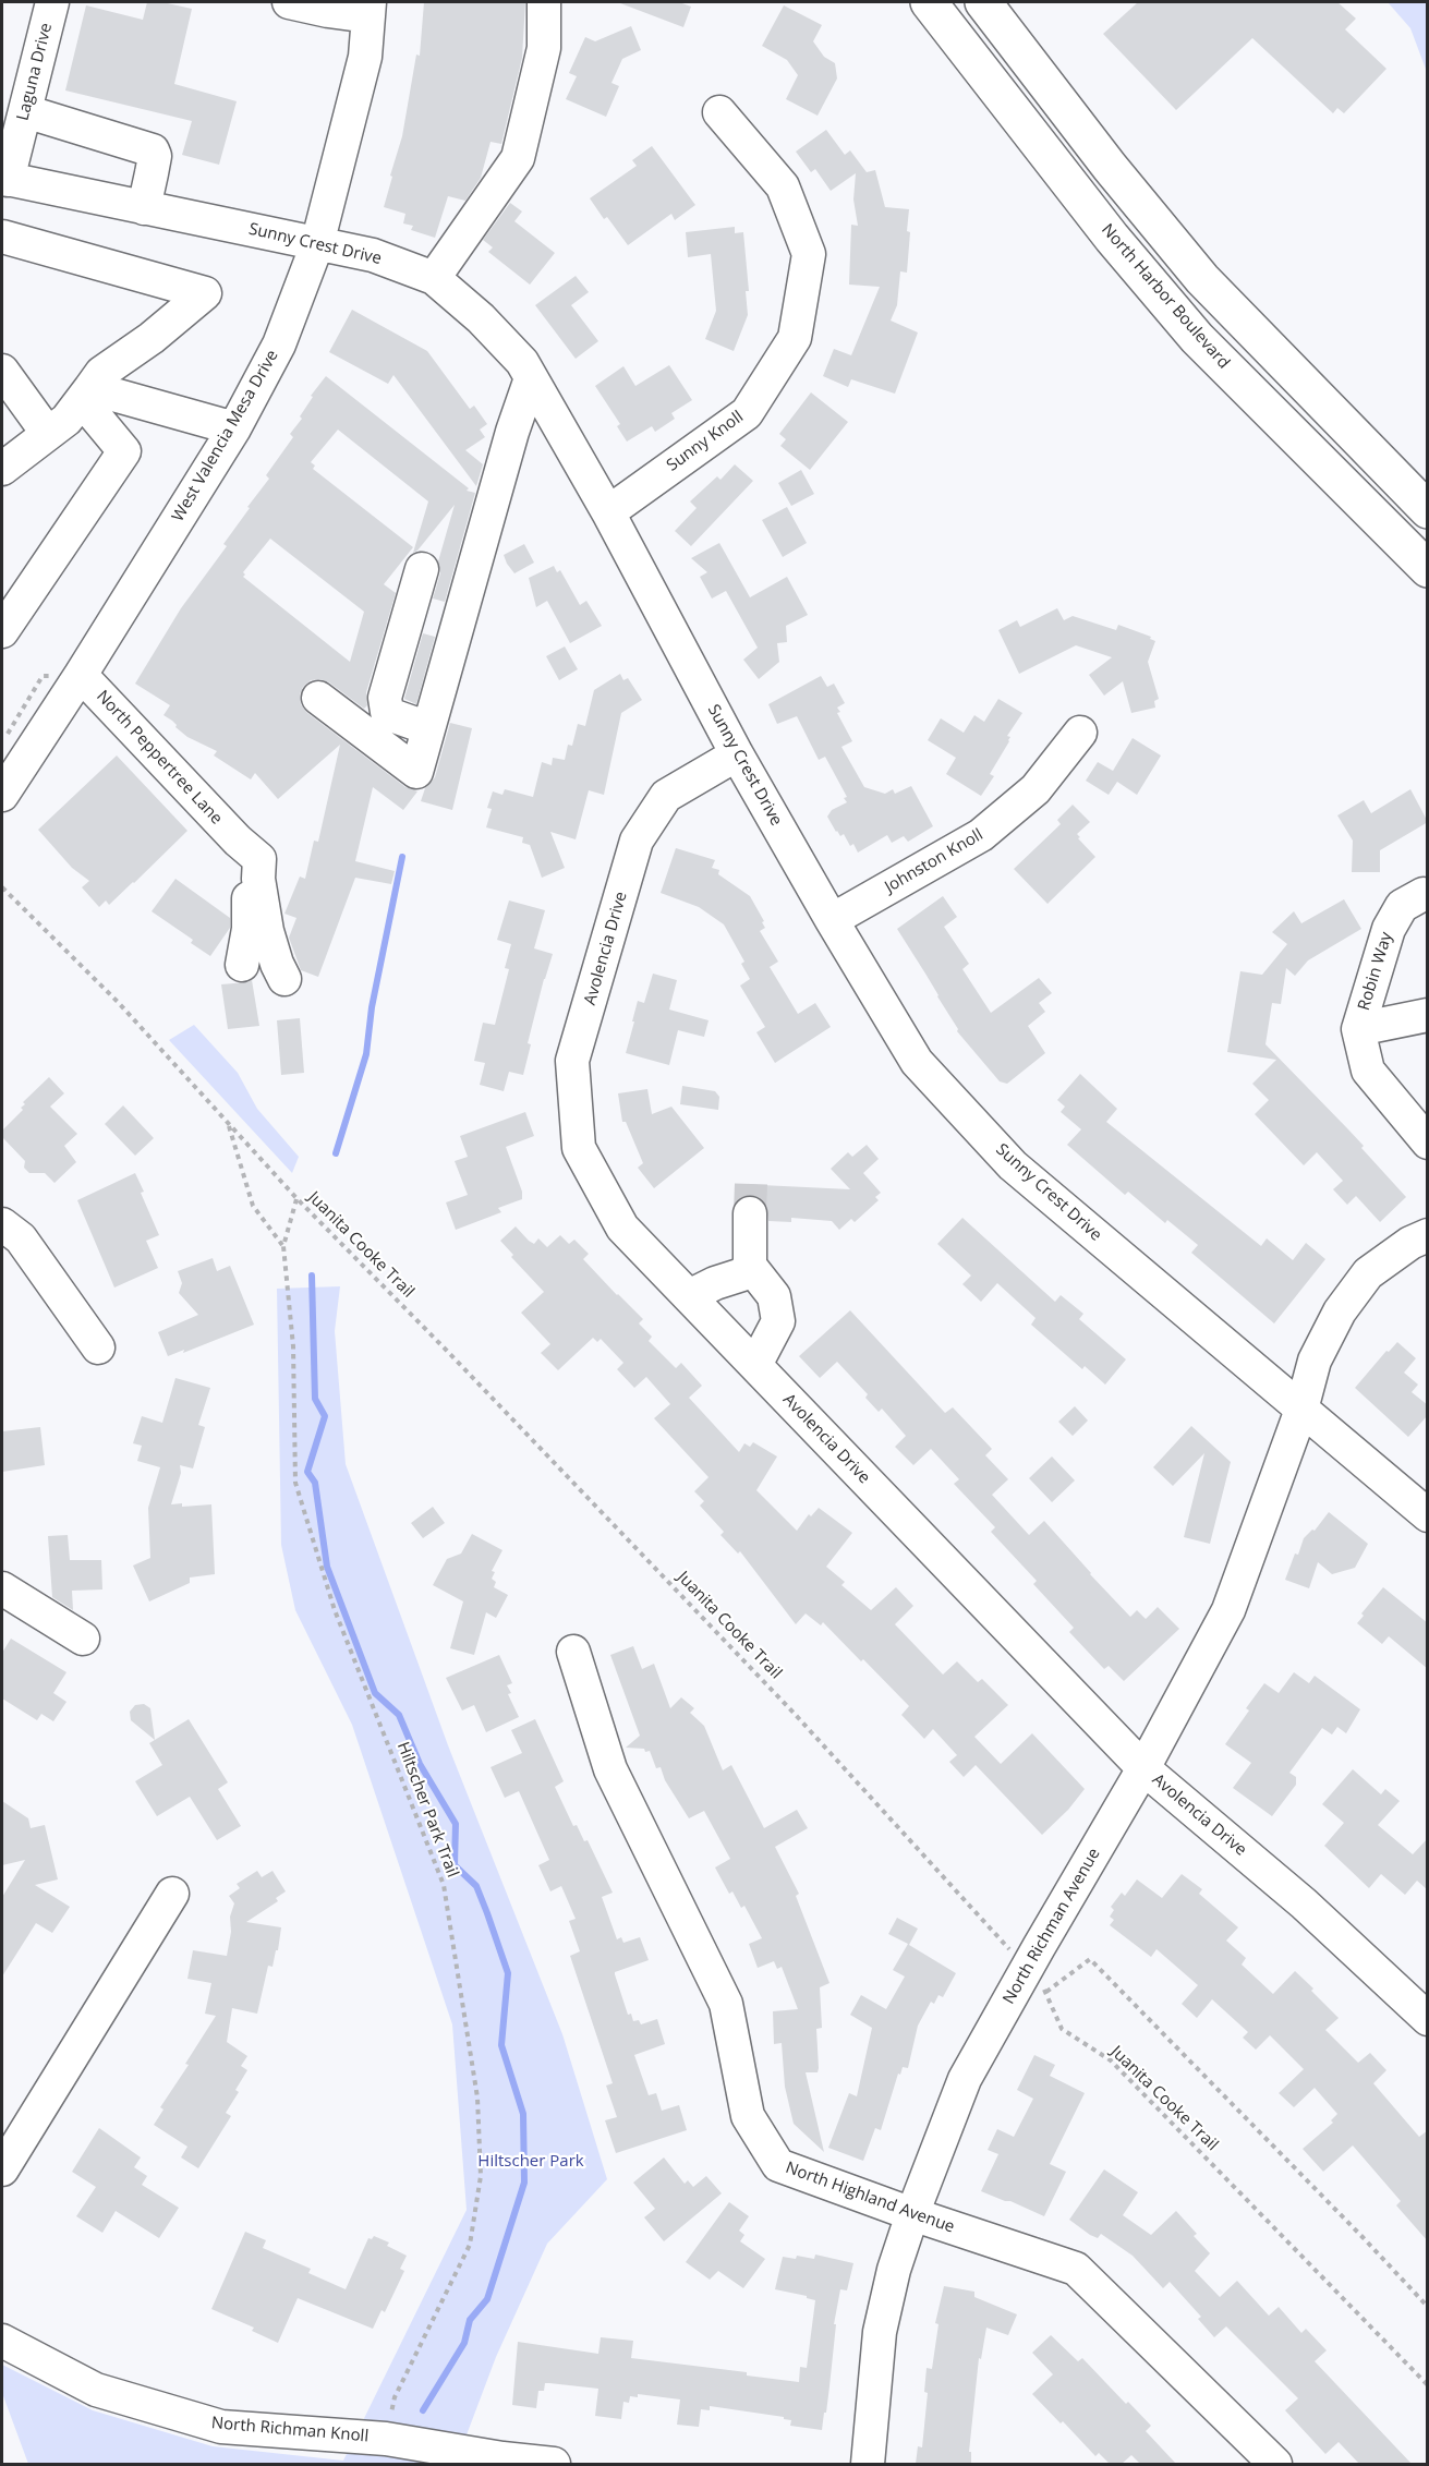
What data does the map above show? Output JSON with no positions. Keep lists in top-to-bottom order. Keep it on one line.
{"streets":{"main road":["North Harbor Boulevard"],"street":["Laguna Drive","Sunny Crest Drive","West Valencia Mesa Drive","Sunny Knoll","North Peppertree Lane","Johnston Knoll","Avolencia Drive","Robin Way","North Richman Avenue","North Highland Avenue","North Richman Knoll"],"path":["Juanita Cooke Trail","Hiltscher Park Trail"]},"crossings":[["Laguna Drive","Sunny Crest Drive"],["Sunny Crest Drive","West Valencia Mesa Drive"],["Sunny Crest Drive","Sunny Knoll"],["Sunny Crest Drive","Johnston Knoll"],["Sunny Crest Drive","Avolencia Drive"],["Sunny Crest Drive","North Richman Avenue"],["West Valencia Mesa Drive","North Peppertree Lane"],["Avolencia Drive","North Richman Avenue"],["Juanita Cooke Trail","Hiltscher Park Trail"],["Juanita Cooke Trail","North Richman Avenue"],["Hiltscher Park Trail","North Richman Knoll"],["North Richman Avenue","North Highland Avenue"]],"parks":["Hiltscher Park"]}
